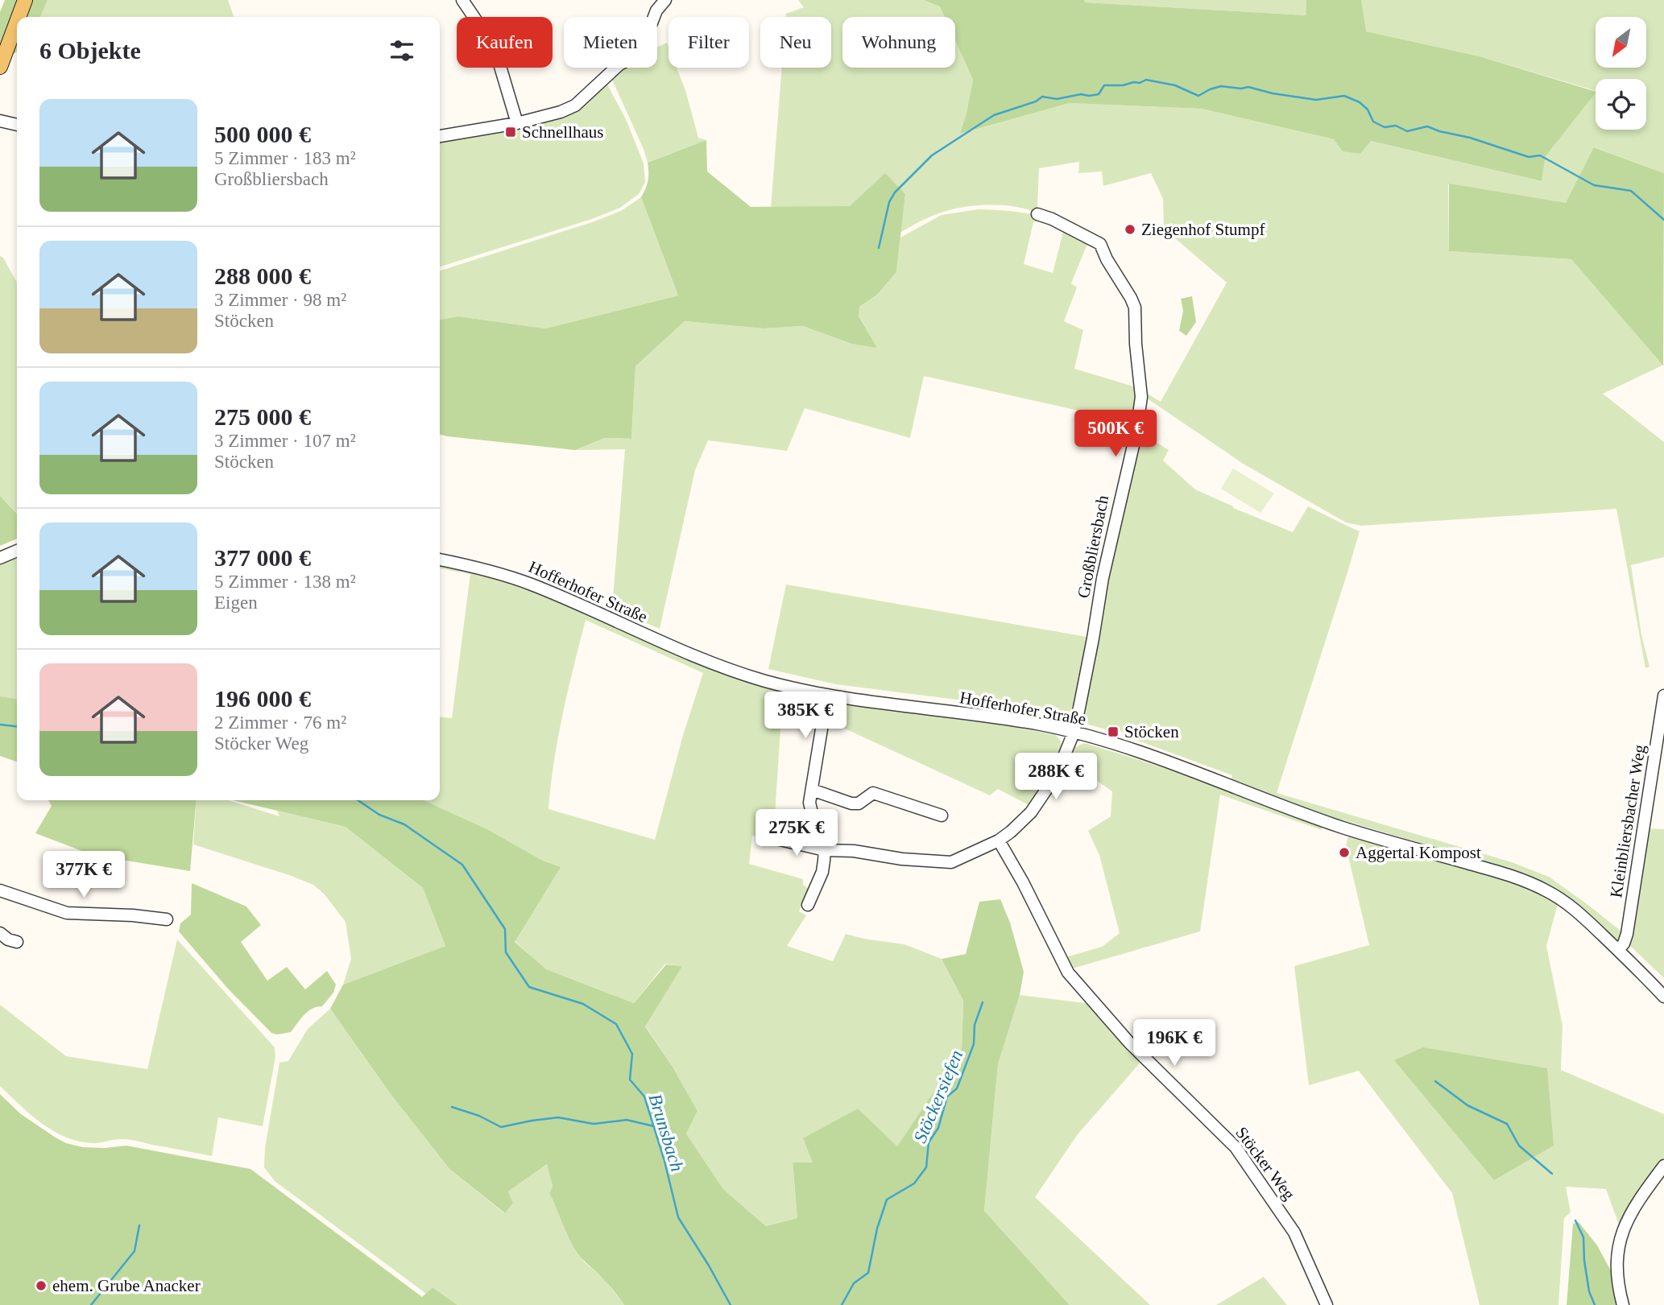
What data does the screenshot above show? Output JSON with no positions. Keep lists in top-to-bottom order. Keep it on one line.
{"streets":{"street":["Großbliersbach","Hofferhofer Straße","Kleinbliersbacher Weg","Stöcker Weg"]},"crossings":[["Großbliersbach","Hofferhofer Straße"],["Hofferhofer Straße","Kleinbliersbacher Weg"]],"water":["Stöckersiefen","Brunsbach"],"places":{"transit":["Schnellhaus","Stöcken"],"other":["Ziegenhof Stumpf","Aggertal Kompost","ehem. Grube Anacker"]},"north":"bottom left","page":{"chip":["Kaufen","Mieten","Filter","Neu","Wohnung"],"heading":"6 Objekte","list":[{"name":"500 000 €","note":"5 Zimmer · 183 m² · Großbliersbach"},{"name":"288 000 €","note":"3 Zimmer · 98 m² · Stöcken"},{"name":"275 000 €","note":"3 Zimmer · 107 m² · Stöcken"},{"name":"377 000 €","note":"5 Zimmer · 138 m² · Eigen"},{"name":"196 000 €","note":"2 Zimmer · 76 m² · Stöcker Weg"}],"price":["500K €","385K €","288K €","275K €","377K €","196K €"]}}
